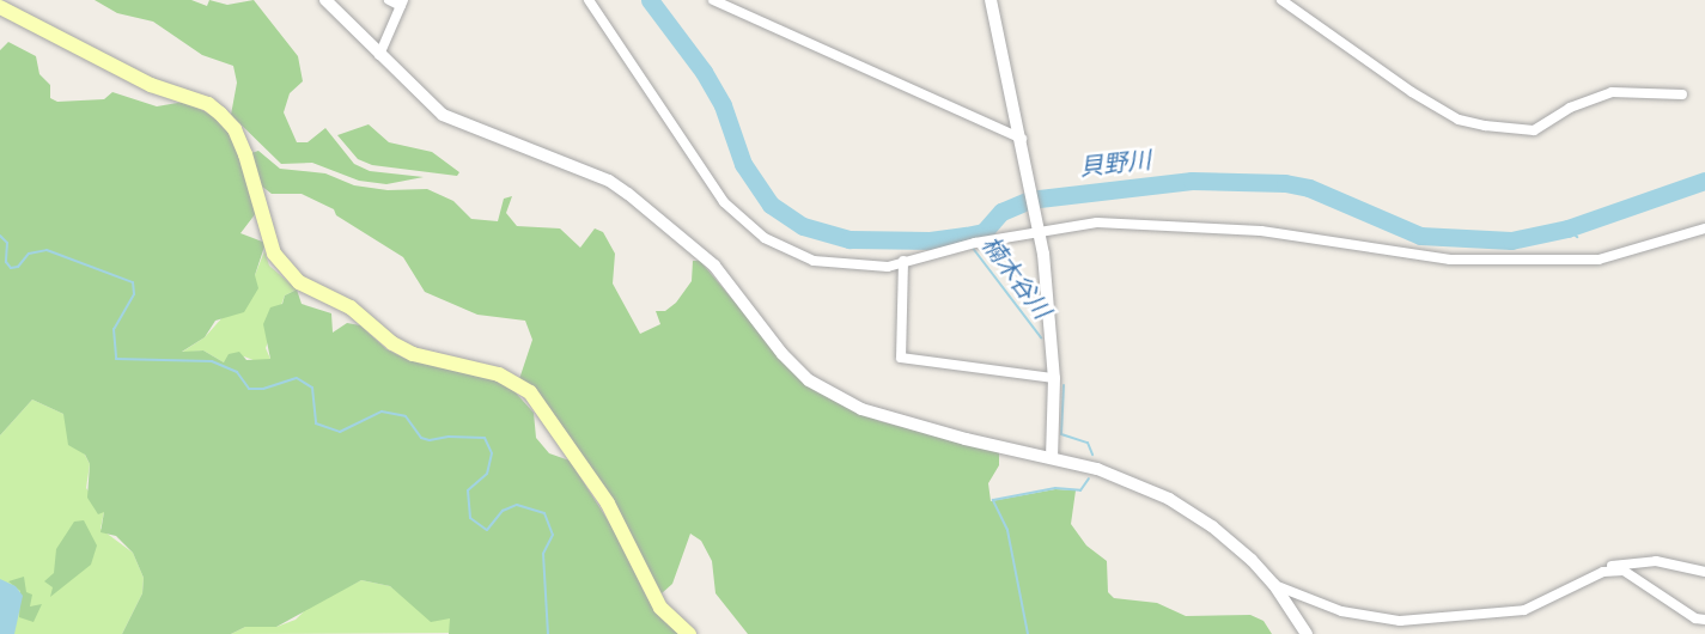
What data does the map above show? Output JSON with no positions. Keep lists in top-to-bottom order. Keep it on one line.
{"water":["貝野川","楠木谷川"]}
